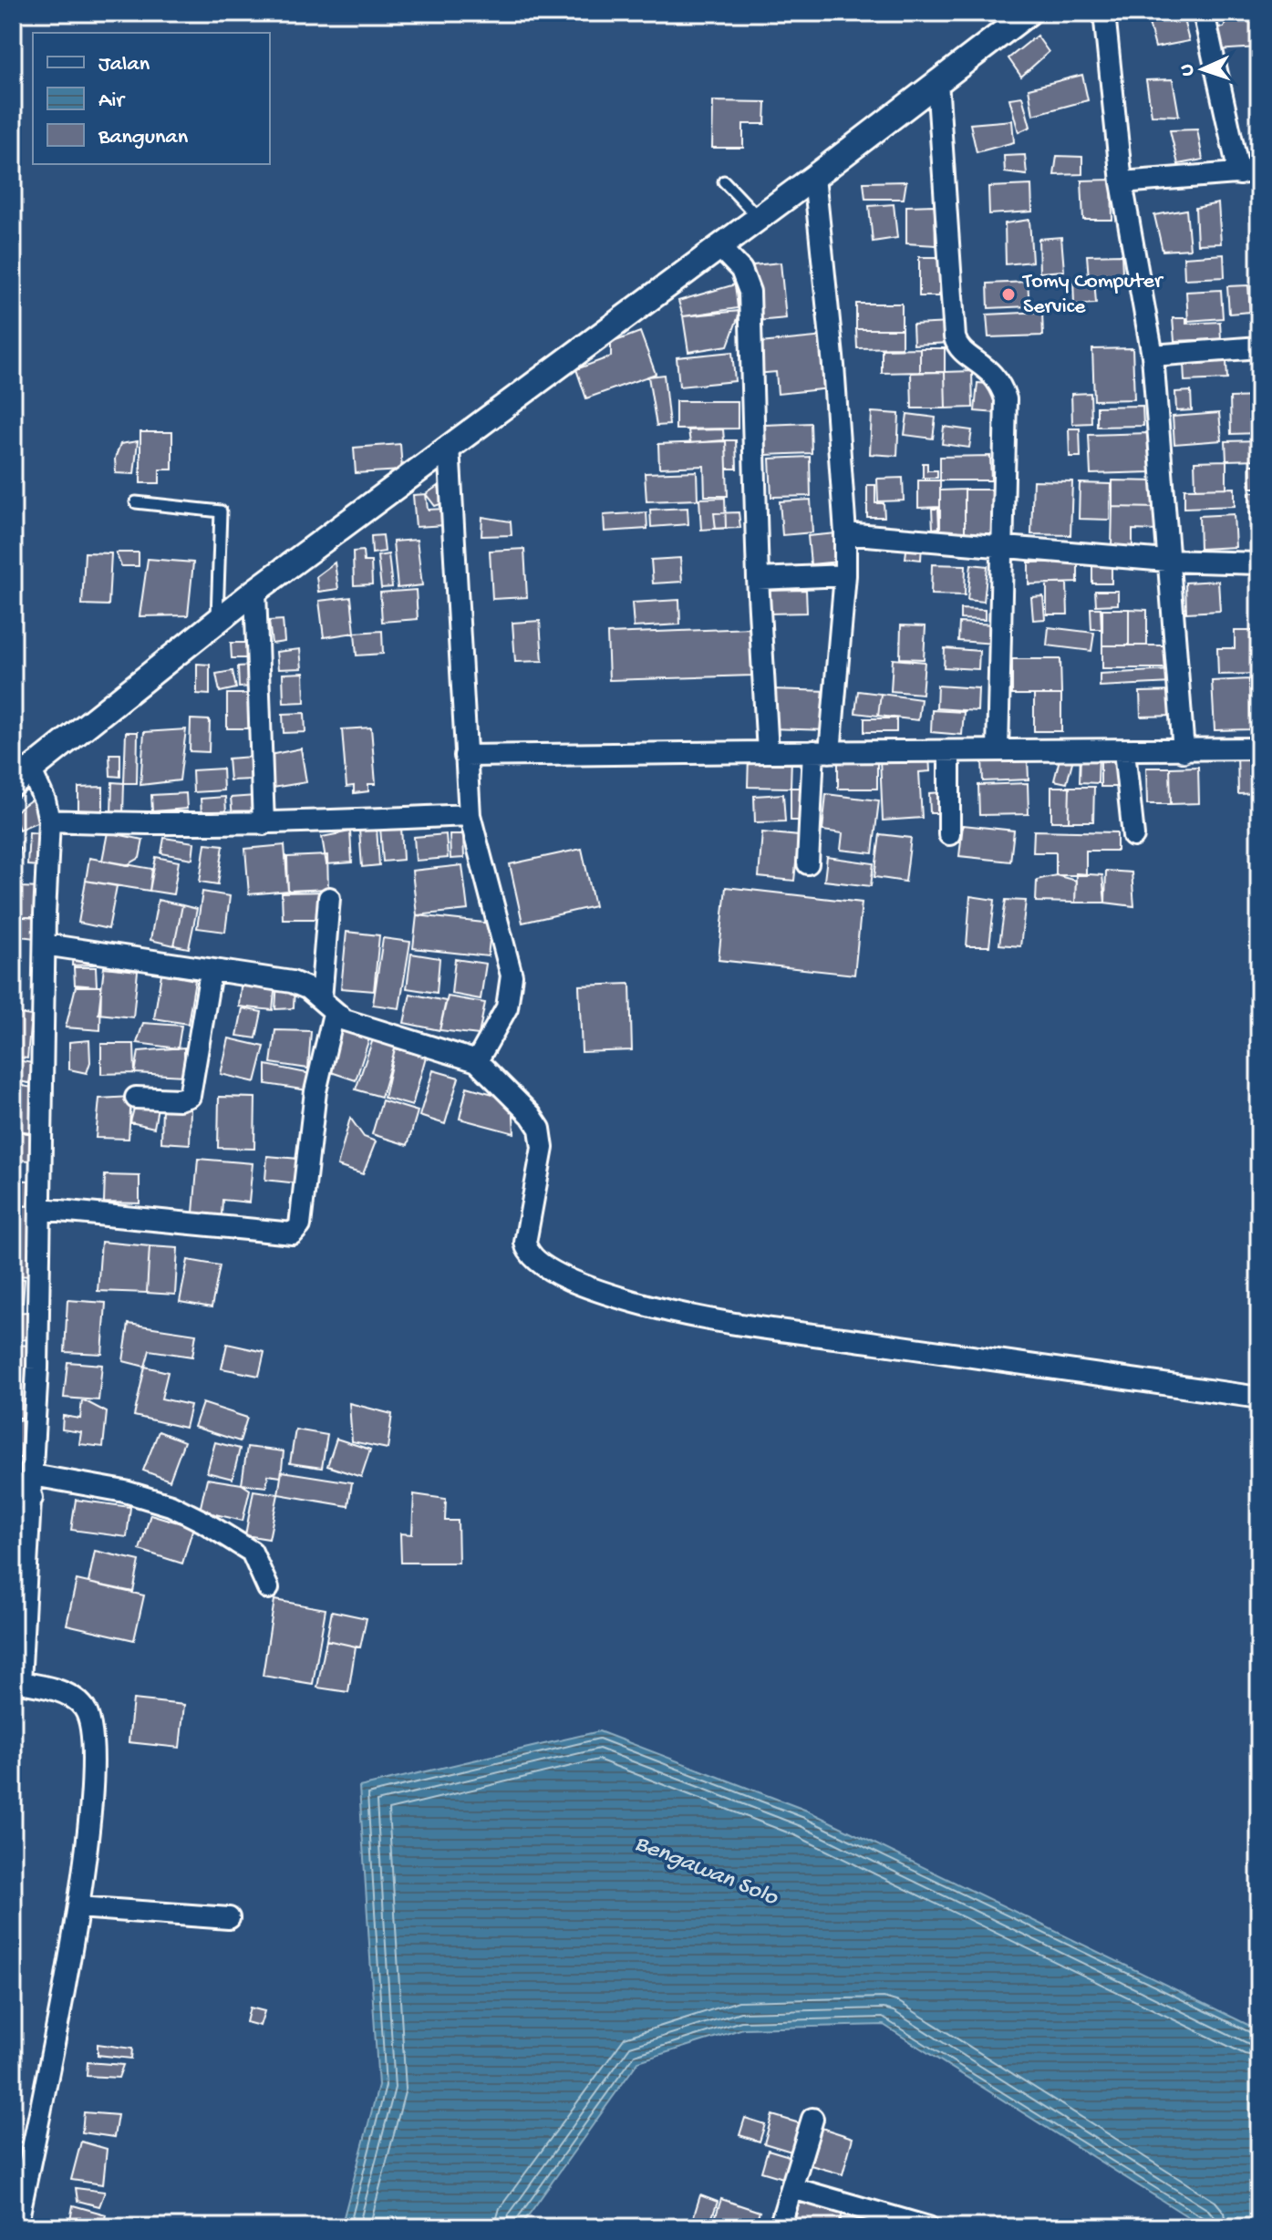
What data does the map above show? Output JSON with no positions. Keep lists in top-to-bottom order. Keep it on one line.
{"water":["Bengawan Solo"],"places":["Tomy Computer Service"],"legend":["Jalan","Air","Bangunan"],"north":"left"}
